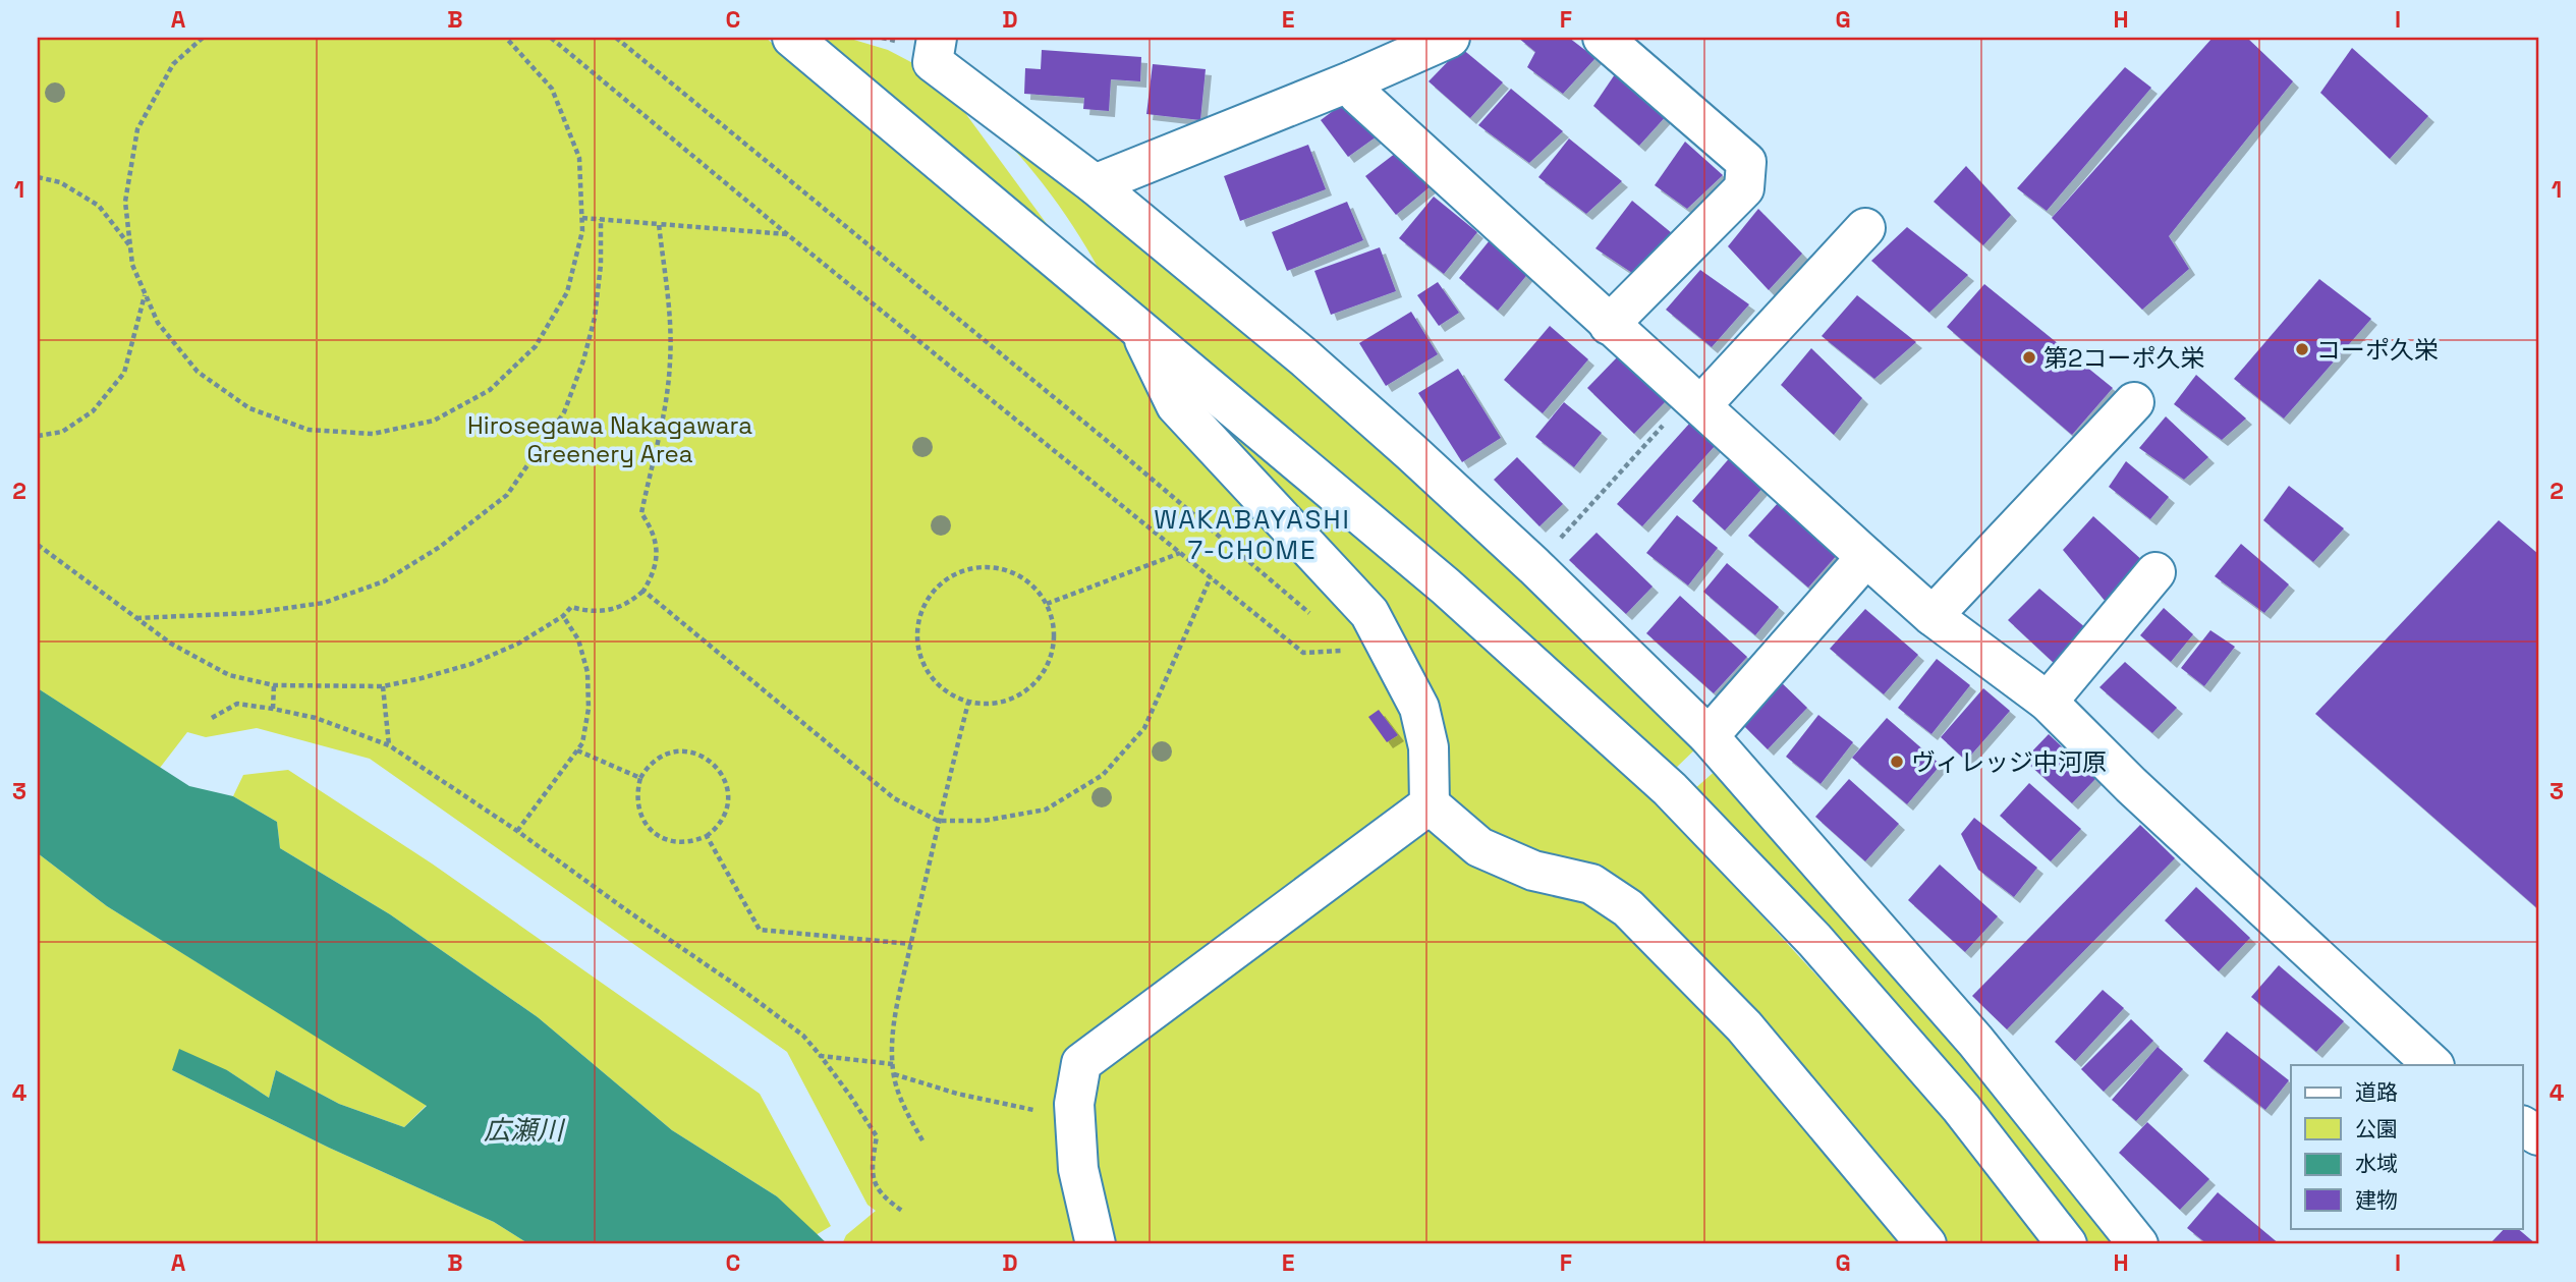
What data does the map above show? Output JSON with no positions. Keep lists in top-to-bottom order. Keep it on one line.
{"districts":["WAKABAYASHI 7-CHOME"],"water":["広瀬川"],"parks":["Hirosegawa Nakagawara Greenery Area"],"places":["コーポ久栄","第2コーポ久栄","ヴィレッジ中河原"],"legend":["道路","公園","水域","建物"],"grid":{"columns":["A","B","C","D","E","F","G","H","I"],"rows":["1","2","3","4"]}}
